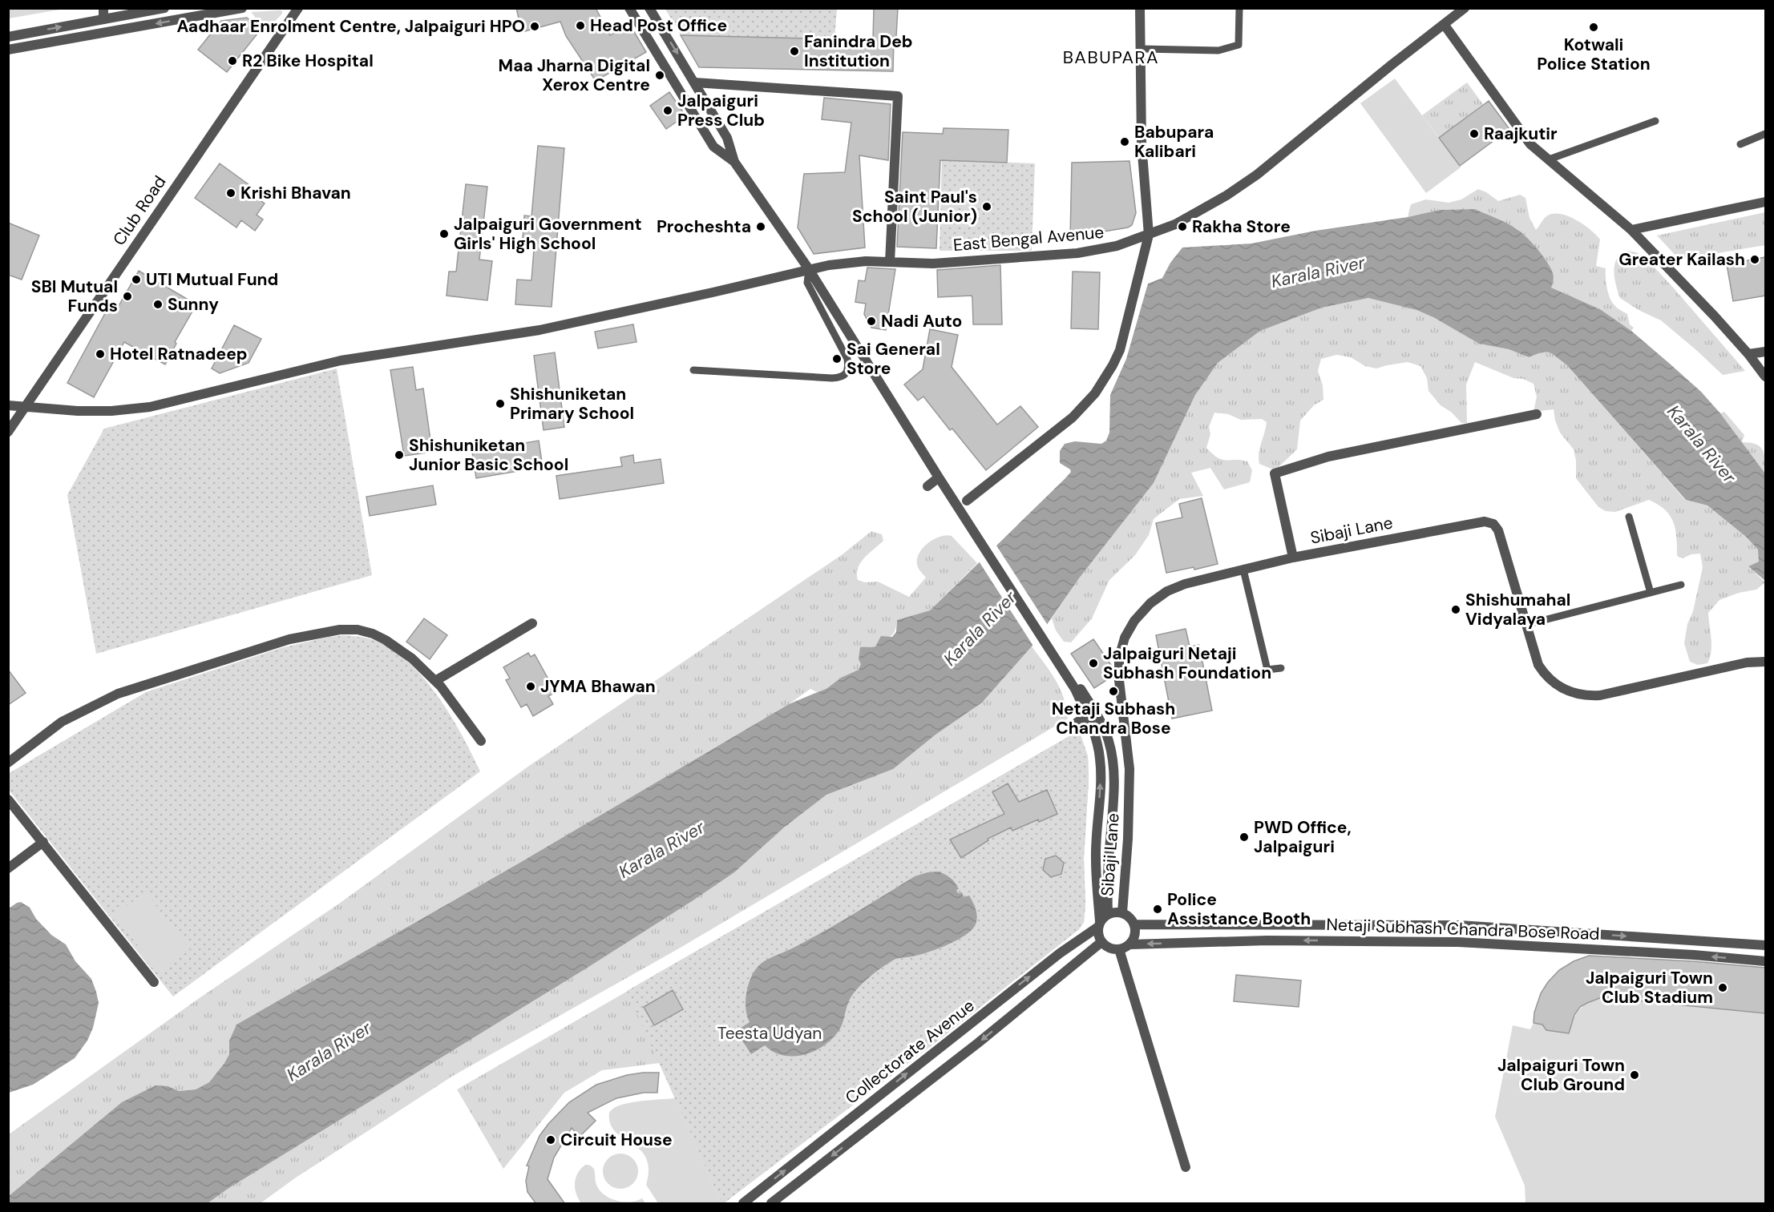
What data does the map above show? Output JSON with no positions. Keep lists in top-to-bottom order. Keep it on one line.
{"streets":{"street":["Club Road","East Bengal Avenue","Sibaji Lane","Netaji Subhash Chandra Bose Road","Collectorate Avenue"]},"crossings":[["Club Road","East Bengal Avenue"],["Sibaji Lane","Netaji Subhash Chandra Bose Road"],["Sibaji Lane","Collectorate Avenue"],["Netaji Subhash Chandra Bose Road","Collectorate Avenue"]],"districts":["BABUPARA"],"water":["Karala River"],"parks":["Teesta Udyan"],"places":["Head Post Office","Aadhaar Enrolment Centre, Jalpaiguri HPO","Kotwali Police Station","Fanindra Deb Institution","R2 Bike Hospital","Maa Jharna Digital Xerox Centre","Jalpaiguri Press Club","Raajkutir","Babupara Kalibari","Krishi Bhavan","Saint Paul's School (Junior)","Procheshta","Rakha Store","Jalpaiguri Government Girls' High School","Greater Kailash","UTI Mutual Fund","SBI Mutual Funds","Sunny","Nadi Auto","Hotel Ratnadeep","Sai General Store","Shishuniketan Primary School","Shishuniketan Junior Basic School","Shishumahal Vidyalaya","Jalpaiguri Netaji Subhash Foundation","JYMA Bhawan","Netaji Subhash Chandra Bose","PWD Office, Jalpaiguri","Police Assistance Booth","Jalpaiguri Town Club Stadium","Jalpaiguri Town Club Ground","Circuit House"]}
